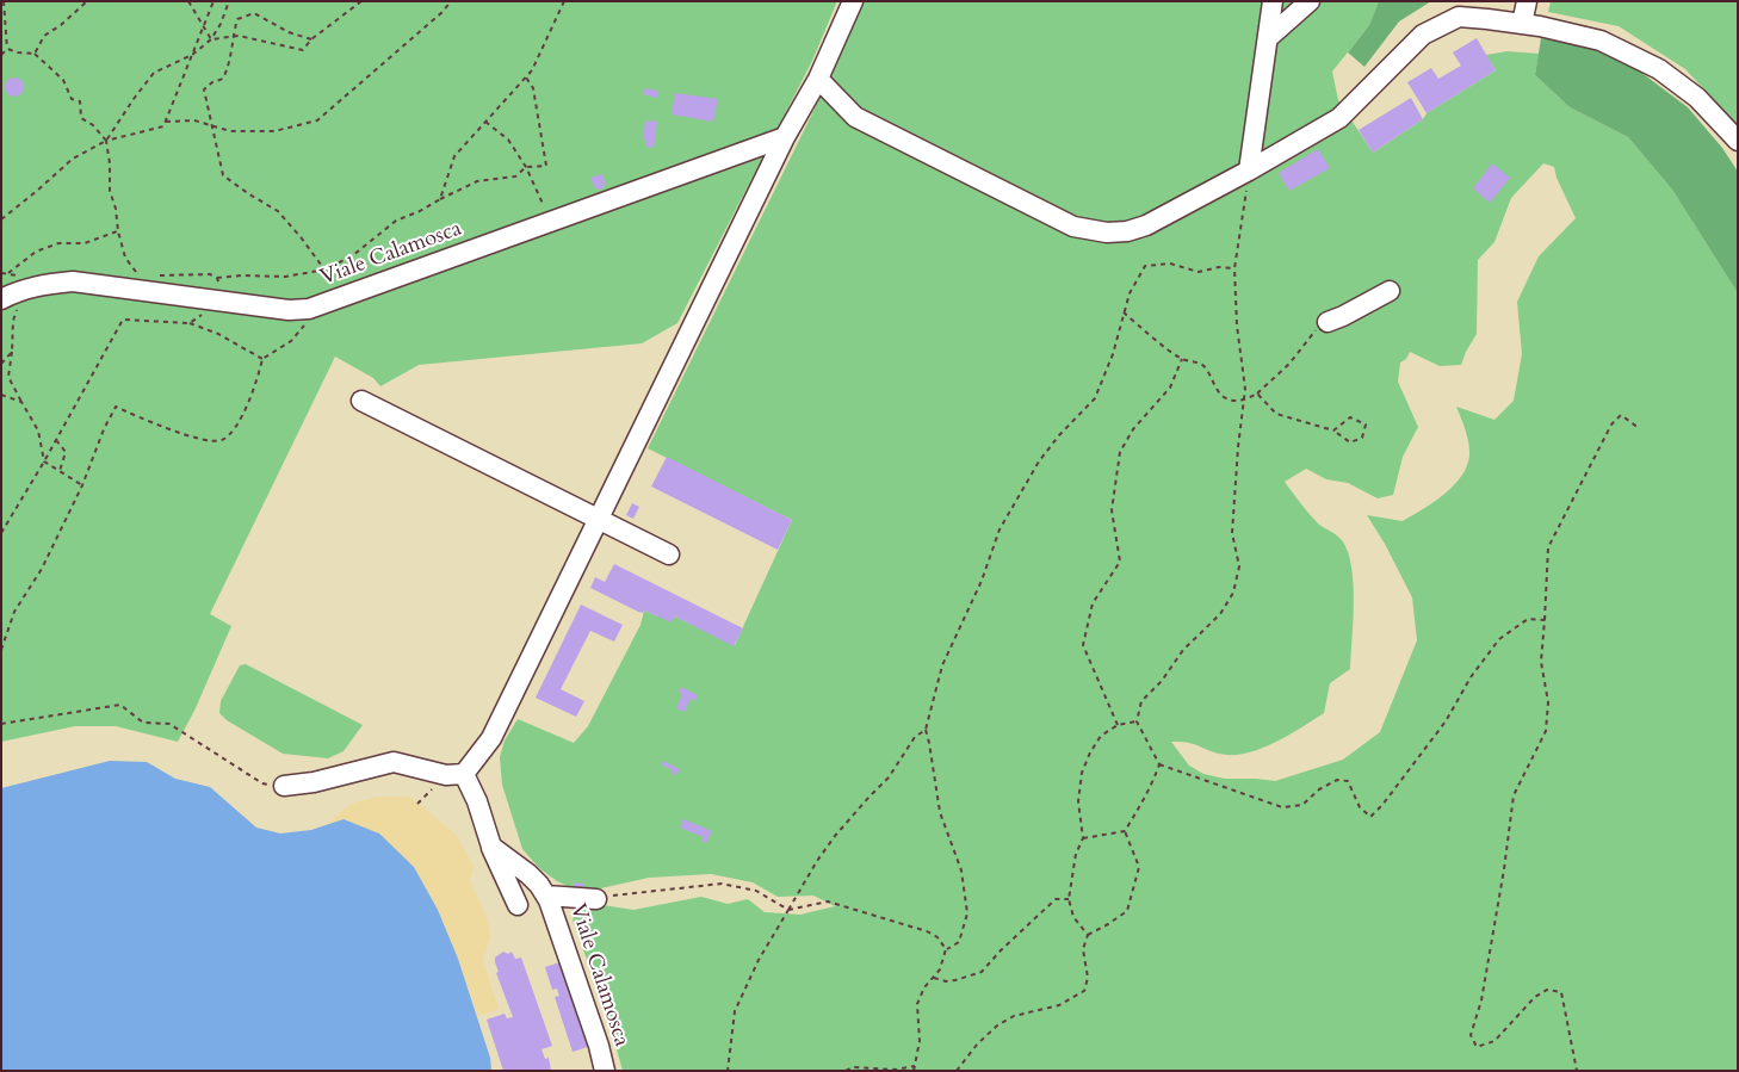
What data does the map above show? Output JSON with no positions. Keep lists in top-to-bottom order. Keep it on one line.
{"streets":{"street":["Viale Calamosca"]}}
